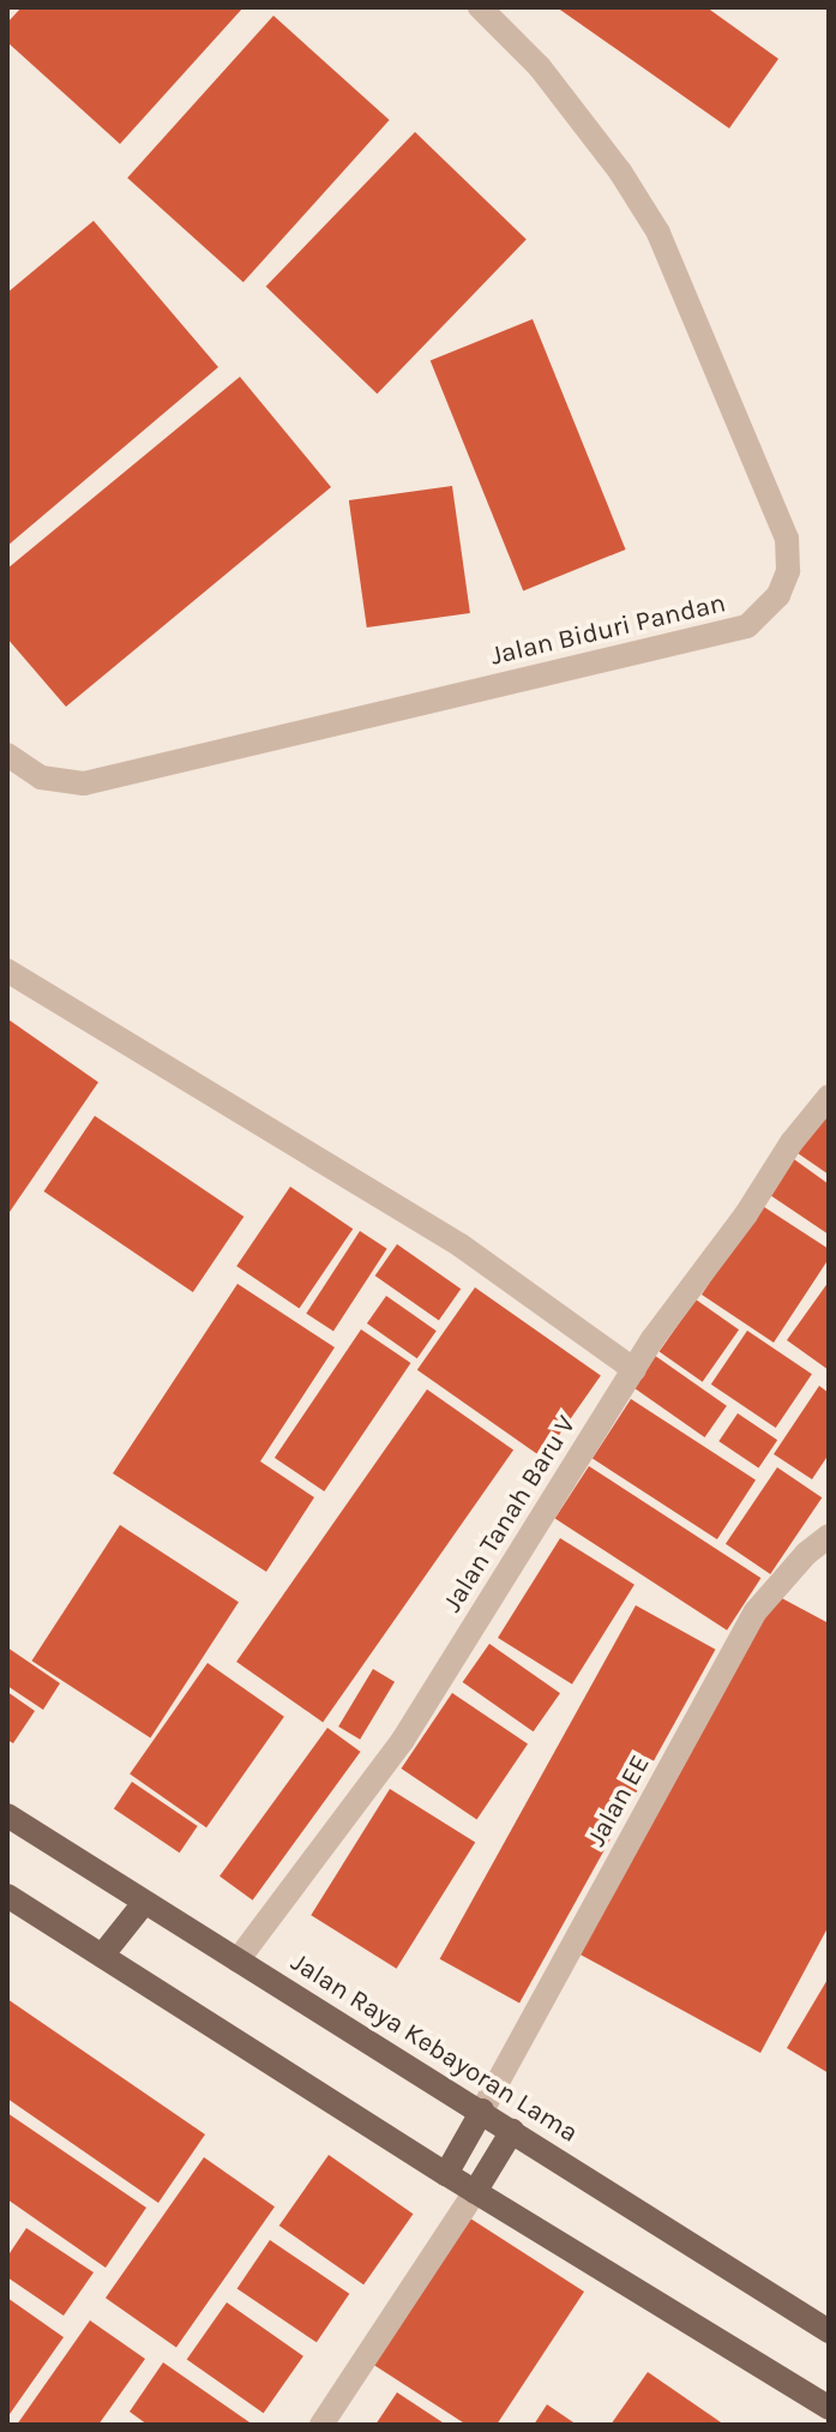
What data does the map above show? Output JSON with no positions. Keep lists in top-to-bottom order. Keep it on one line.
{"streets":{"main road":["Jalan Raya Kebayoran Lama"],"street":["Jalan Biduri Pandan","Jalan Tanah Baru V","Jalan EE"]},"crossings":[["Jalan Tanah Baru V","Jalan Raya Kebayoran Lama"],["Jalan EE","Jalan Raya Kebayoran Lama"]]}
